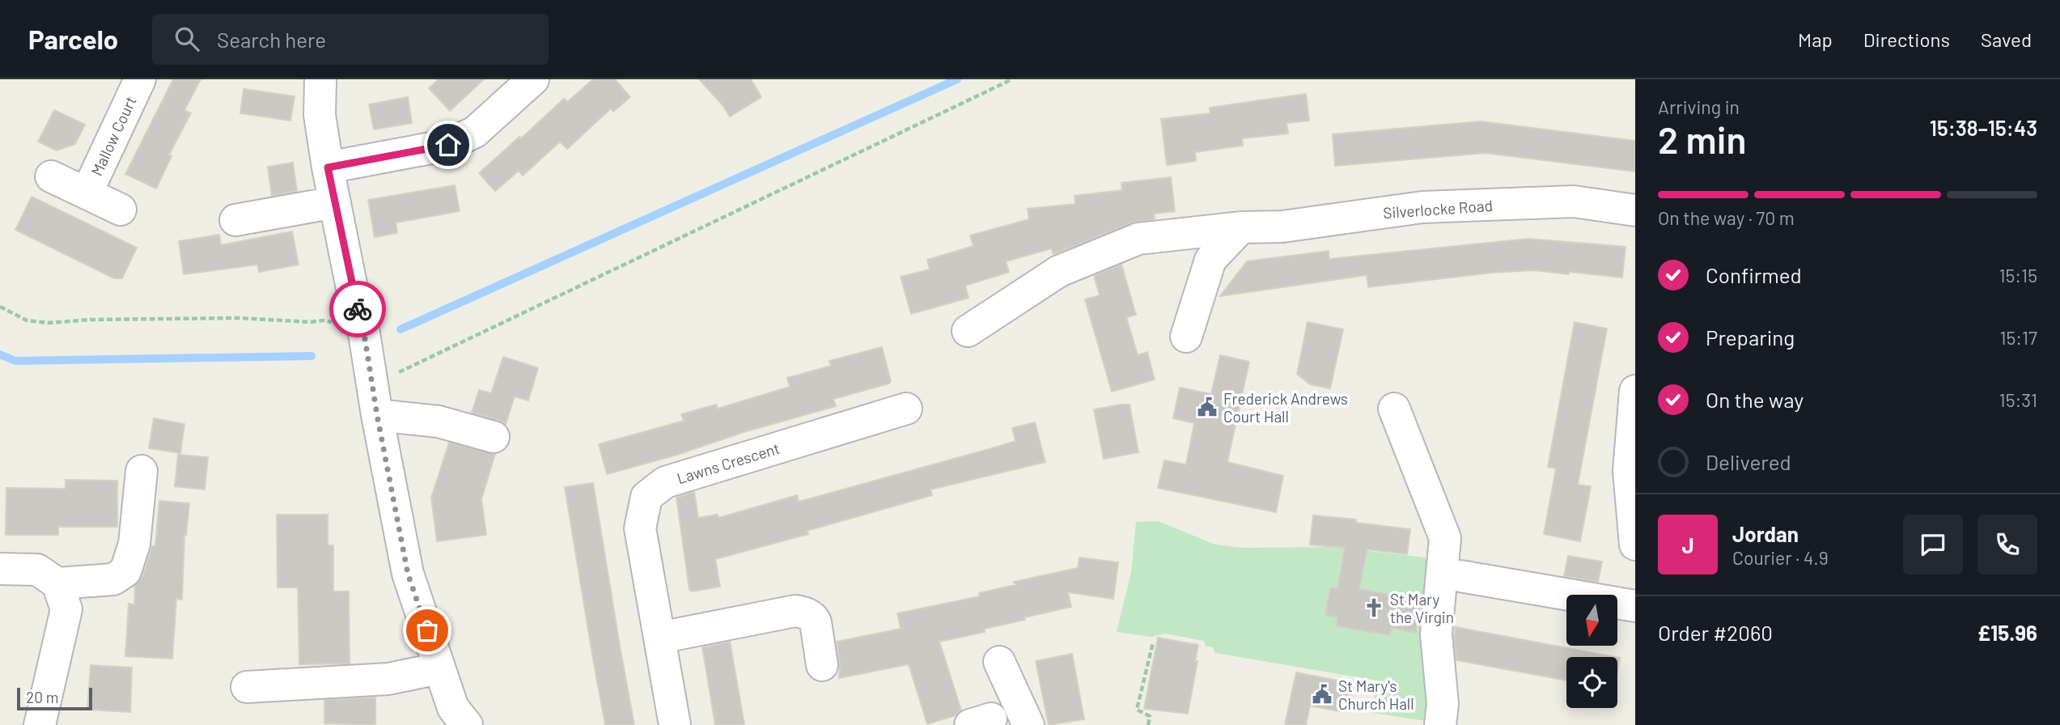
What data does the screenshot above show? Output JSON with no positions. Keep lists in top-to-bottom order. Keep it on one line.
{"streets":{"street":["Mallow Court","Silverlocke Road","Lawns Crescent"]},"places":{"public building":["Frederick Andrews Court Hall","St Mary's Church Hall"],"church":["St Mary the Virgin"]},"scale_bar":"20 m","north":"bottom","page":{"header":"Parcelo","search":"Search here","nav":["Map","Directions","Saved"],"heading":["2 min","Arriving in","15:38–15:43"],"panel":["Jordan","Courier · 4.9","Order #2060","£15.96"],"bar":"On the way · 70 m","list":[["Confirmed","15:15"],["Preparing","15:17"],["On the way","15:31"],"Delivered"],"round":"J","scale":"20 m"}}
